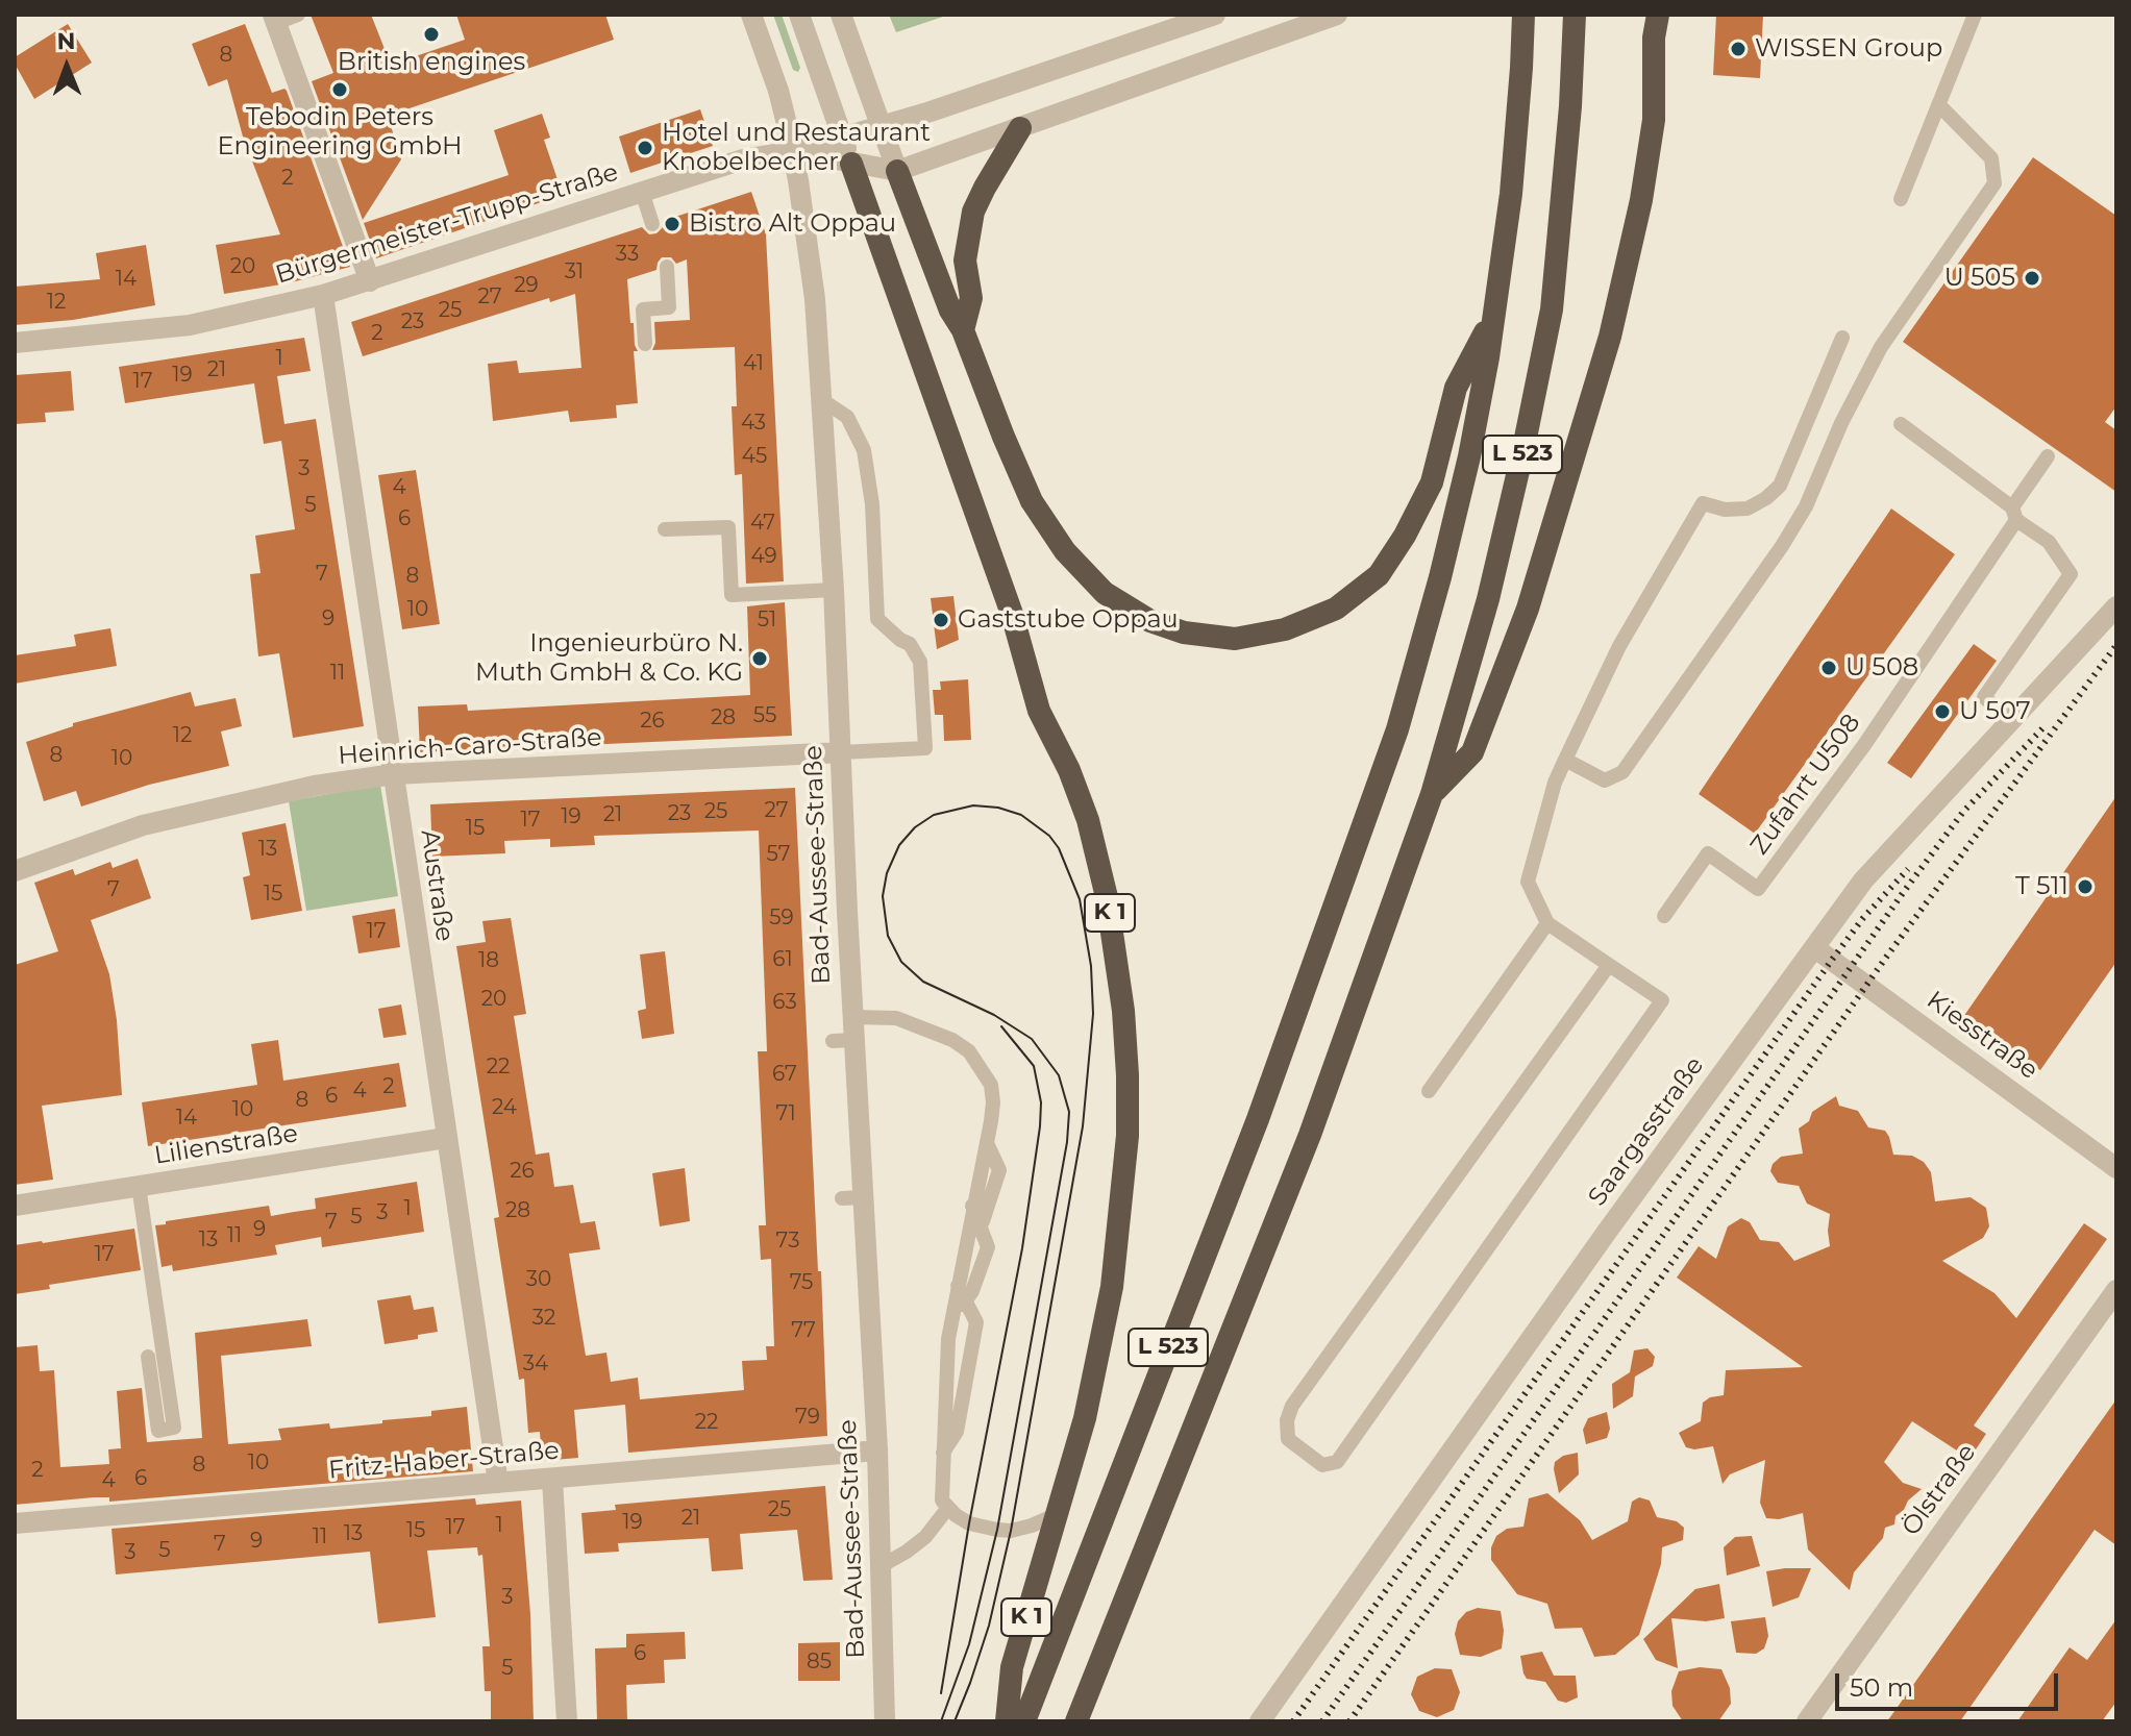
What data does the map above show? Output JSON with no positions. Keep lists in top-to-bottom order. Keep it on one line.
{"streets":{"highway":["L 523","K 1"],"street":["Bürgermeister-Trupp-Straße","Heinrich-Caro-Straße","Bad-Aussee-Straße","Austraße","Kiesstraße","Saargasstraße","Lilienstraße","Fritz-Haber-Straße","Ölstraße"],"lane":["Zufahrt U508"]},"crossings":[["Bürgermeister-Trupp-Straße","Bad-Aussee-Straße"],["Bürgermeister-Trupp-Straße","Austraße"],["Bürgermeister-Trupp-Straße","K 1"],["Heinrich-Caro-Straße","Bad-Aussee-Straße"],["Heinrich-Caro-Straße","Austraße"],["Bad-Aussee-Straße","Fritz-Haber-Straße"],["Austraße","Lilienstraße"],["Austraße","Fritz-Haber-Straße"],["Kiesstraße","Saargasstraße"]],"places":["British engines","WISSEN Group","Tebodin Peters Engineering GmbH","Hotel und Restaurant Knobelbecher","Bistro Alt Oppau","U 505","Gaststube Oppau","Ingenieurbüro N. Muth GmbH & Co. KG","U 508","U 507","T 511"],"house_numbers":["8","2","33","20","31","14","29","27","12","25","23","2","1","41","21","19","17","43","45","3","4","5","6","47","49","7","8","10","9","51","11","55","28","26","12","8","10","27","25","23","21","19","17","15","13","57","7","15","59","17","61","18","20","63","22","67","2","4","6","8","24","10","71","14","26","1","28","3","5","7","9","11","13","73","17","30","75","32","77","34","79","22","10","8","2","6","4","25","21","19","1","17","15","13","11","9","7","5","3","3","6","85","5"],"scale_bar":"50 m","north":"top"}
